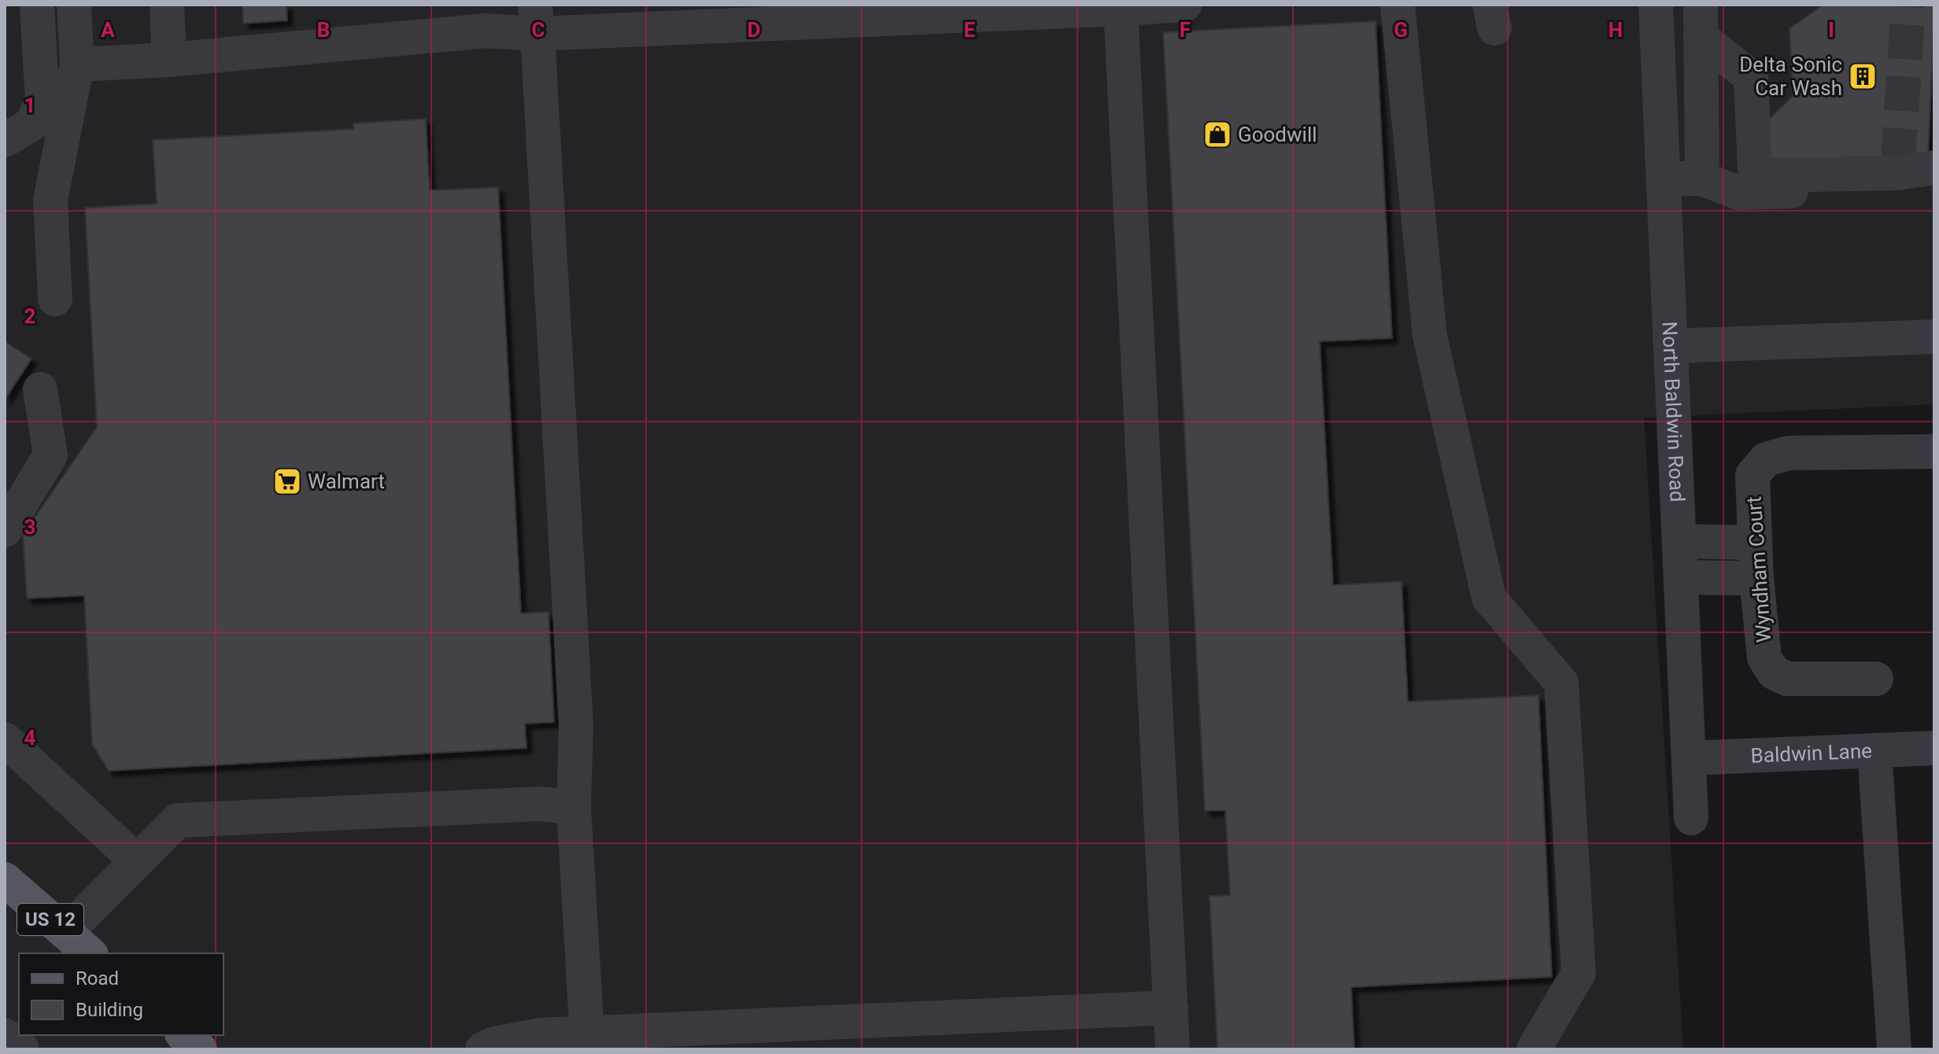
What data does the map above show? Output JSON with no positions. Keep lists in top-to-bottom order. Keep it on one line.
{"streets":{"main road":["US 12"],"street":["North Baldwin Road","Wyndham Court","Baldwin Lane"]},"crossings":[["North Baldwin Road","Baldwin Lane"]],"places":{"building":["Delta Sonic Car Wash"],"shop":["Goodwill"],"supermarket":["Walmart"]},"legend":["Road","Building"],"grid":{"columns":["A","B","C","D","E","F","G","H","I"],"rows":["1","2","3","4"]}}
